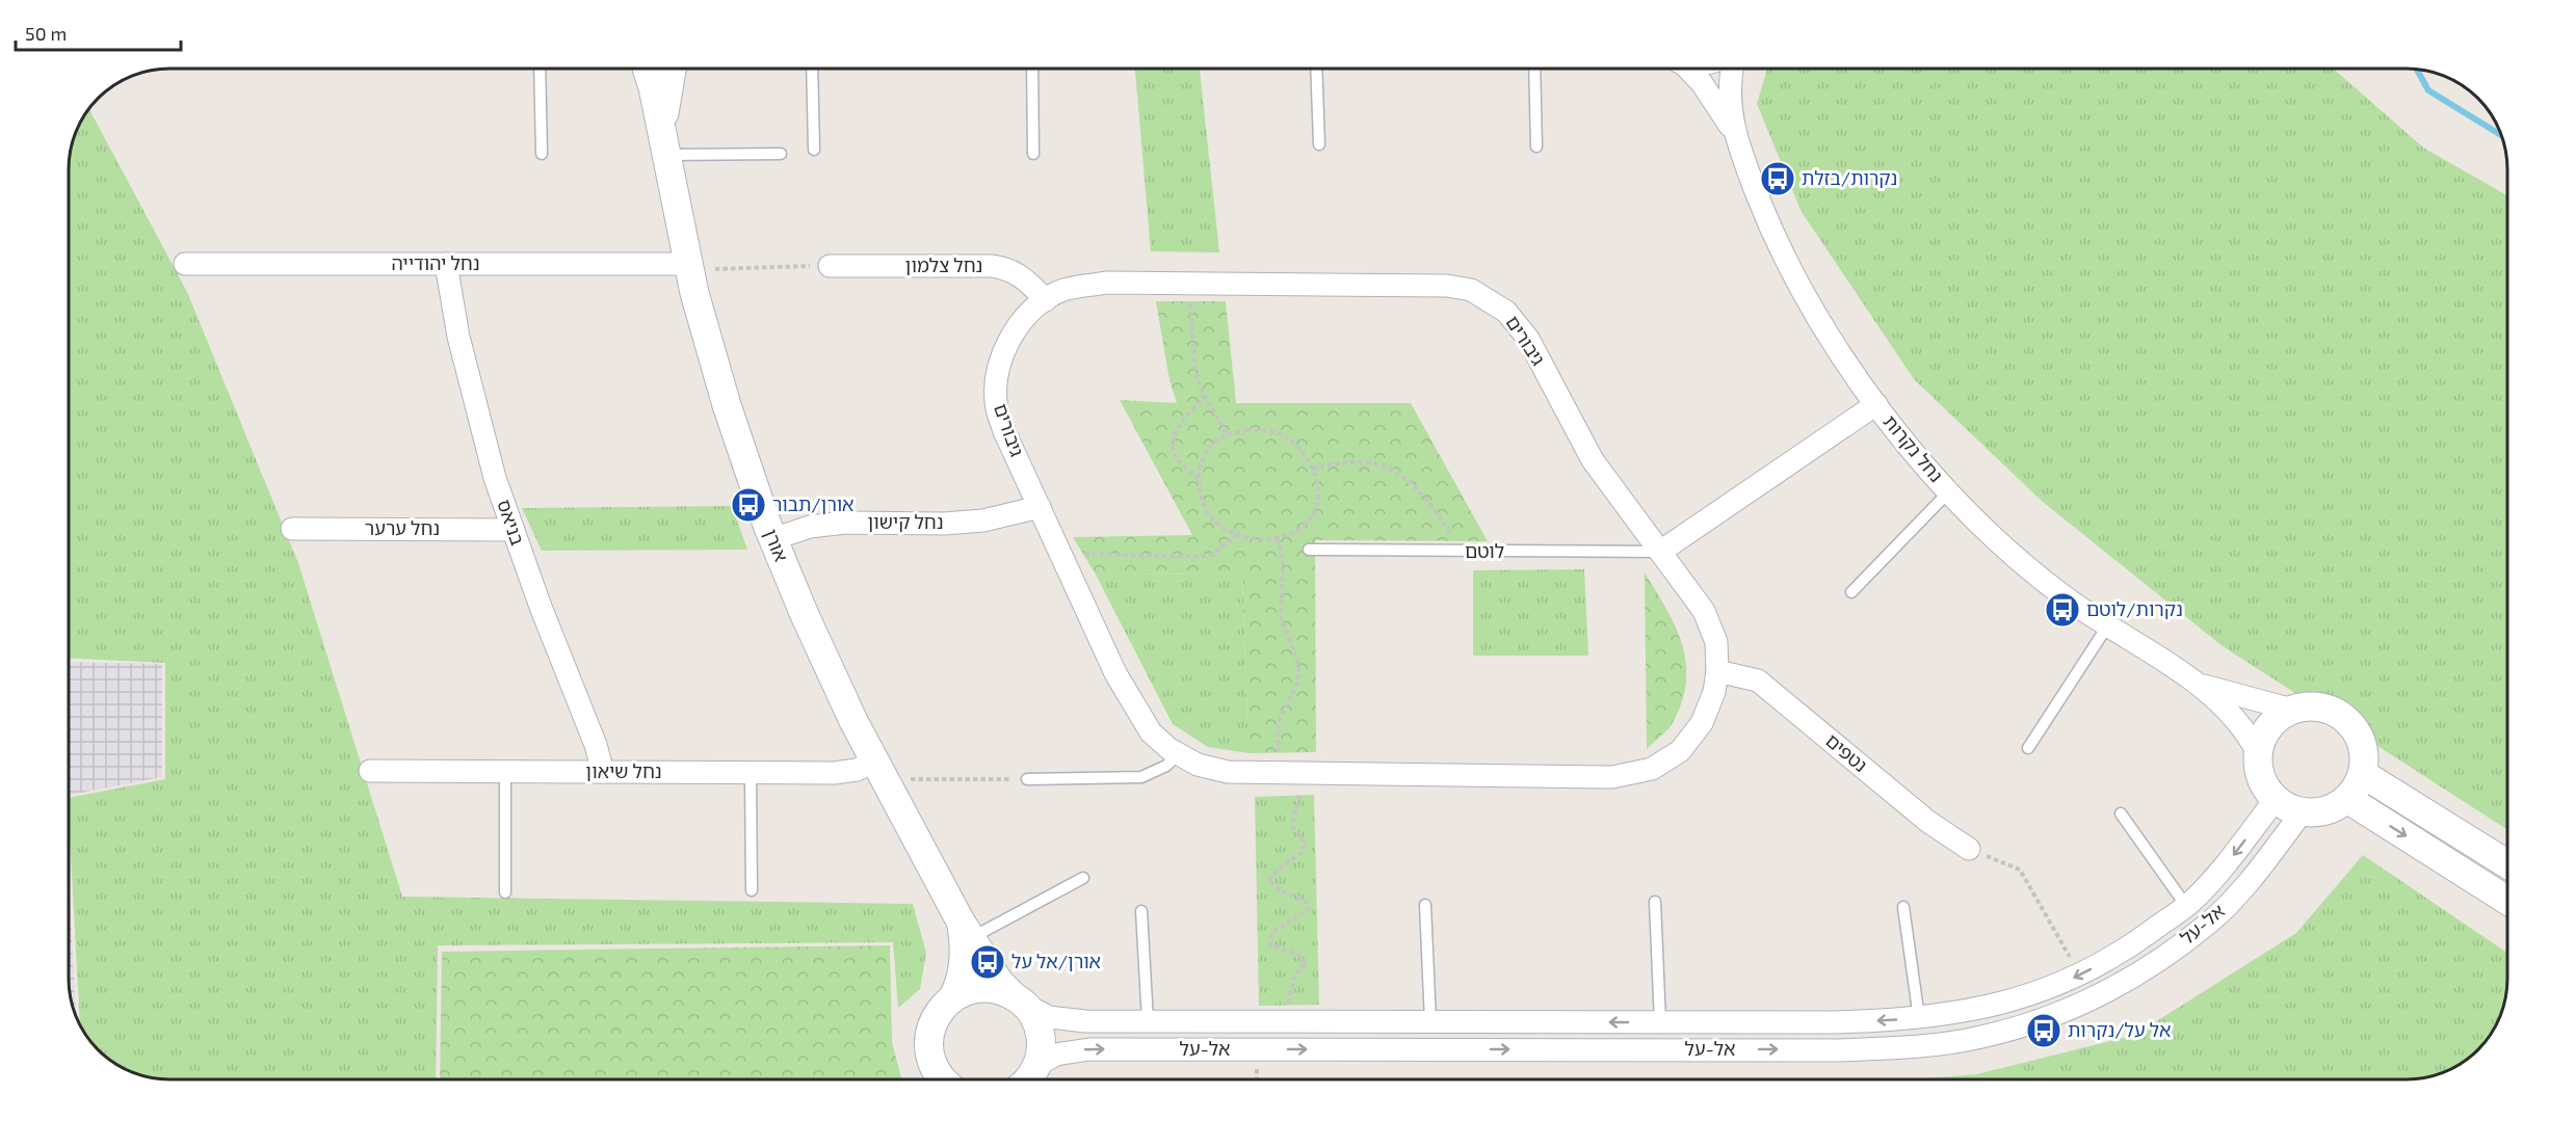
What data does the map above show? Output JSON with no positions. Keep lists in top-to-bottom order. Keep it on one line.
{"streets":{"street":["נחל יהודייה","נחל צלמון","גיבורים","נחל נקרות","בניאס","נחל קישון","נחל ערער","אורן","נטפים","נחל שיאון","אל-על"],"lane":["לוטם"]},"crossings":[["נחל יהודייה","בניאס"],["נחל יהודייה","אורן"],["נחל צלמון","גיבורים"],["גיבורים","נחל קישון"],["גיבורים","לוטם"],["גיבורים","נטפים"],["נחל נקרות","אל-על"],["בניאס","נחל ערער"],["בניאס","נחל שיאון"],["נחל קישון","אורן"],["אורן","נחל שיאון"],["אורן","אל-על"]],"places":{"bus stop":["נקרות/בזלת","אורן/תבור","נקרות/לוטם","אורן/אל על","אל על/נקרות"]},"scale_bar":"50 m"}
